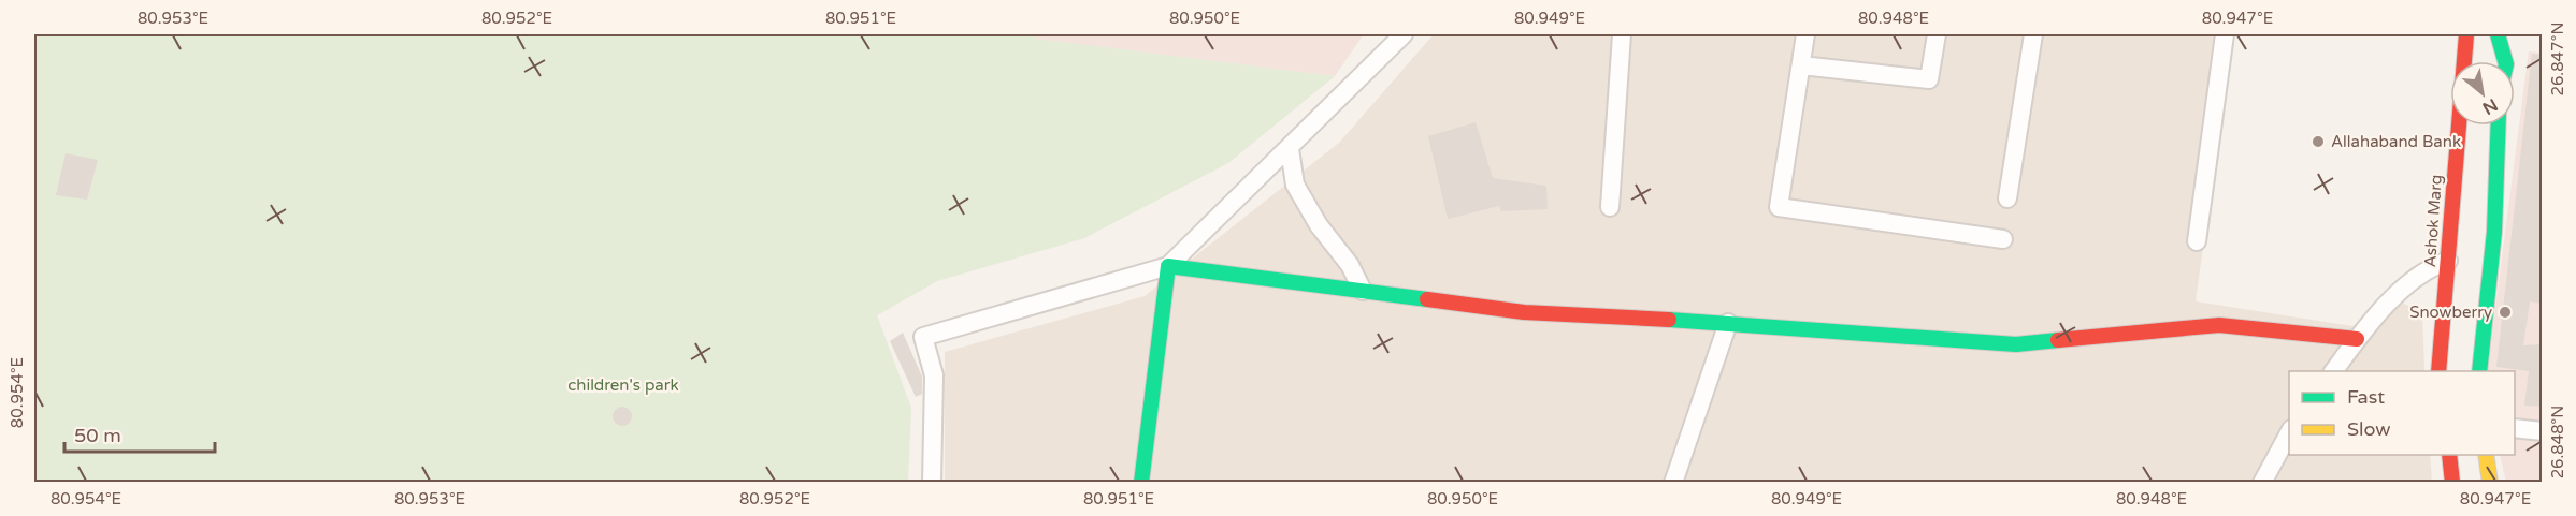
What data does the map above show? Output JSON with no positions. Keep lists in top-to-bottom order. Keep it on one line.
{"streets":{"street":["Ashok Marg"]},"parks":["children's park"],"places":["Allahaband Bank","Snowberry"],"legend":["Fast","Slow"],"scale_bar":"50 m","north":"bottom right","coordinates":["80.953°E","80.952°E","80.951°E","80.950°E","80.949°E","80.948°E","80.947°E","26.847°N","80.954°E","26.848°N"]}
